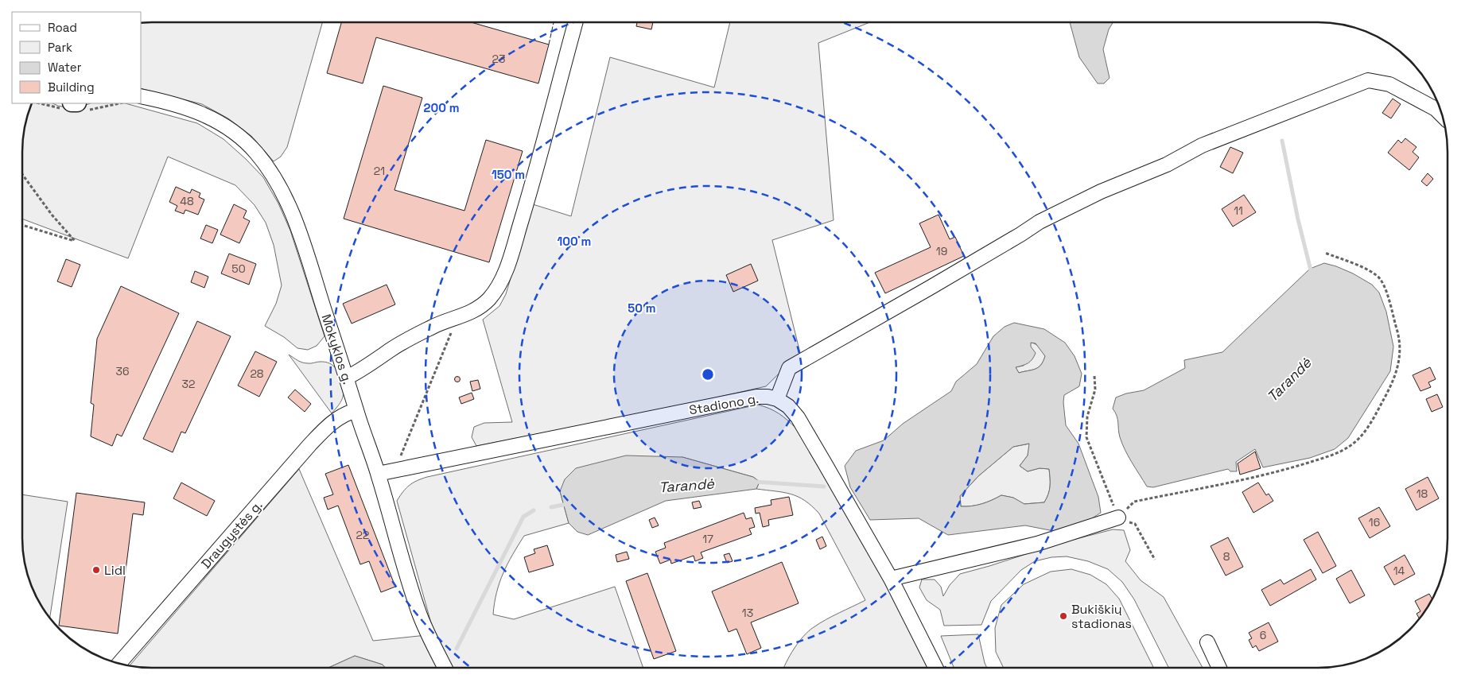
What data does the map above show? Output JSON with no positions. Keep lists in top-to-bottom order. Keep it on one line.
{"streets":{"street":["Mokyklos g.","Stadiono g.","Draugystės g."]},"crossings":[["Mokyklos g.","Stadiono g."],["Mokyklos g.","Draugystės g."]],"water":["Tarandė"],"places":["Lidl","Bukiškių stadionas"],"house_numbers":["23","21","48","11","19","50","36","28","32","18","16","22","17","8","14","13","6"],"legend":["Road","Park","Water","Building"],"rings":["200 m","150 m","100 m","50 m"]}
